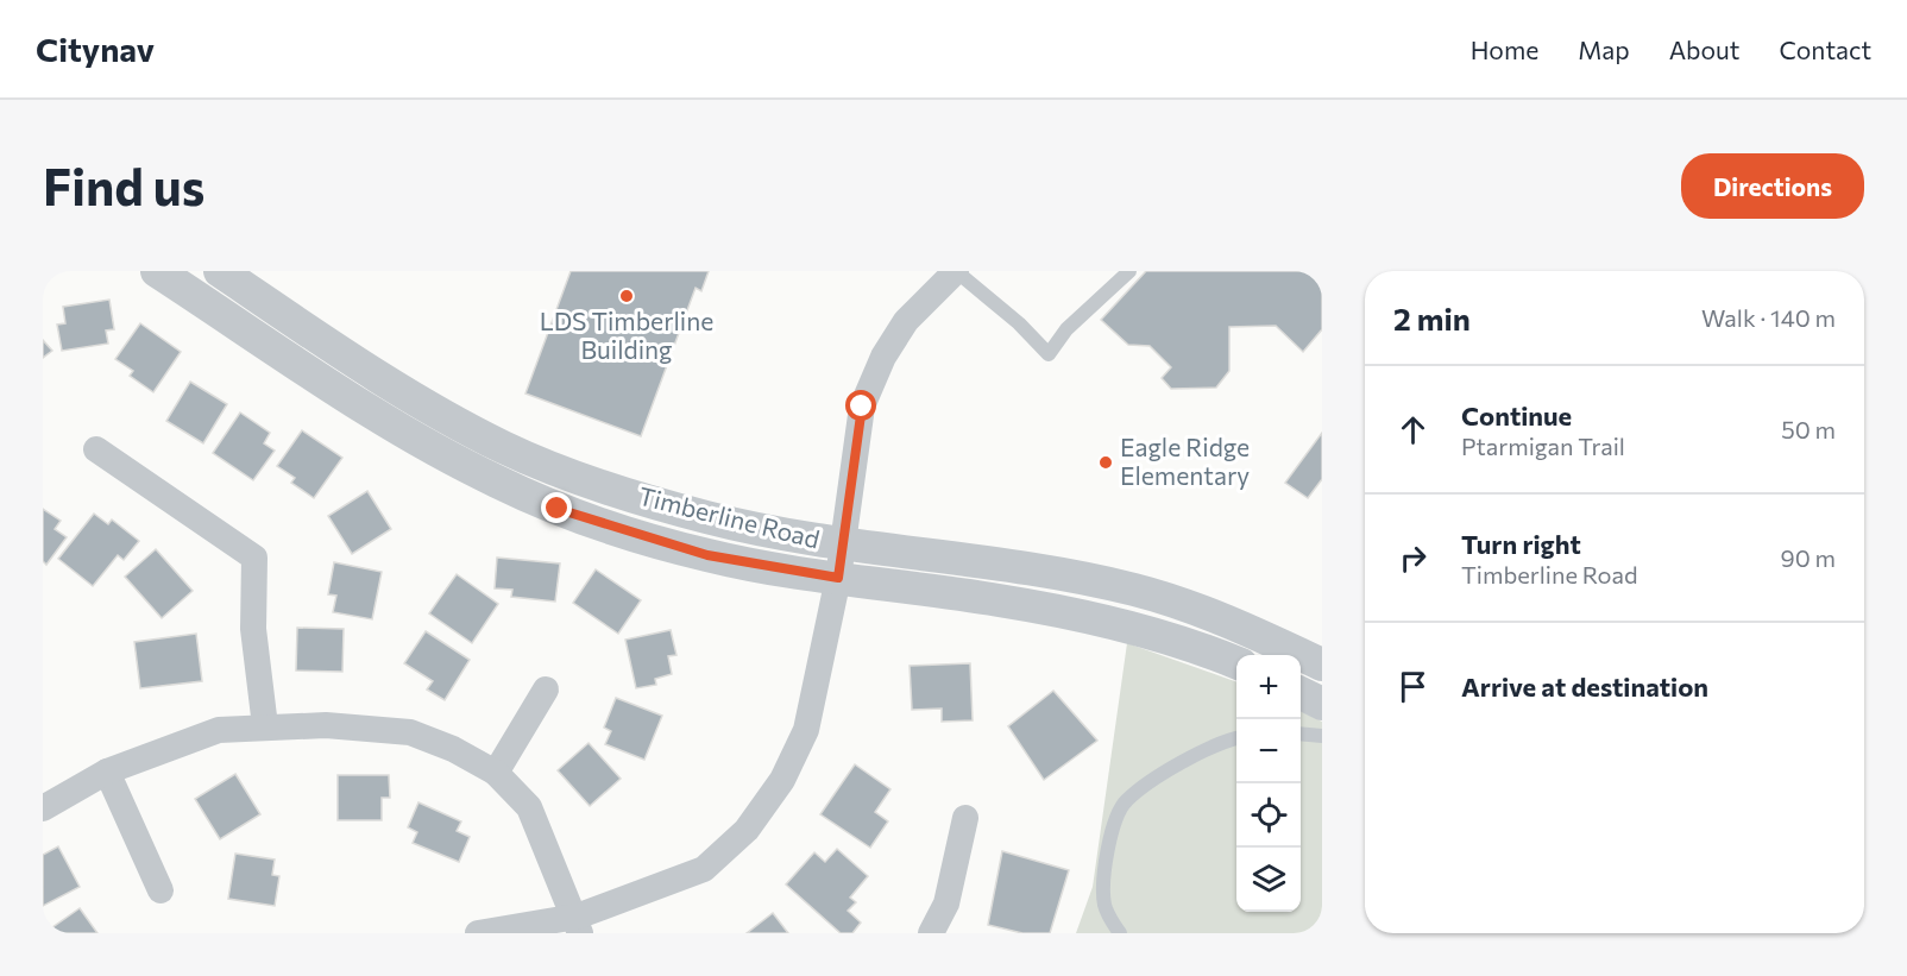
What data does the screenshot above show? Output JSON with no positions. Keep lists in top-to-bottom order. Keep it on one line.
{"streets":{"street":["Timberline Road"]},"places":["LDS Timberline Building","Eagle Ridge Elementary"],"page":{"header":"Citynav","nav":["Home","Map","About","Contact"],"buttons":"Directions","title":"Find us","heading":["2 min","Walk · 140 m"],"list":[["Continue","Ptarmigan Trail","50 m"],["Turn right","Timberline Road","90 m"],"Arrive at destination"],"map_buttons":["+","−"]}}
